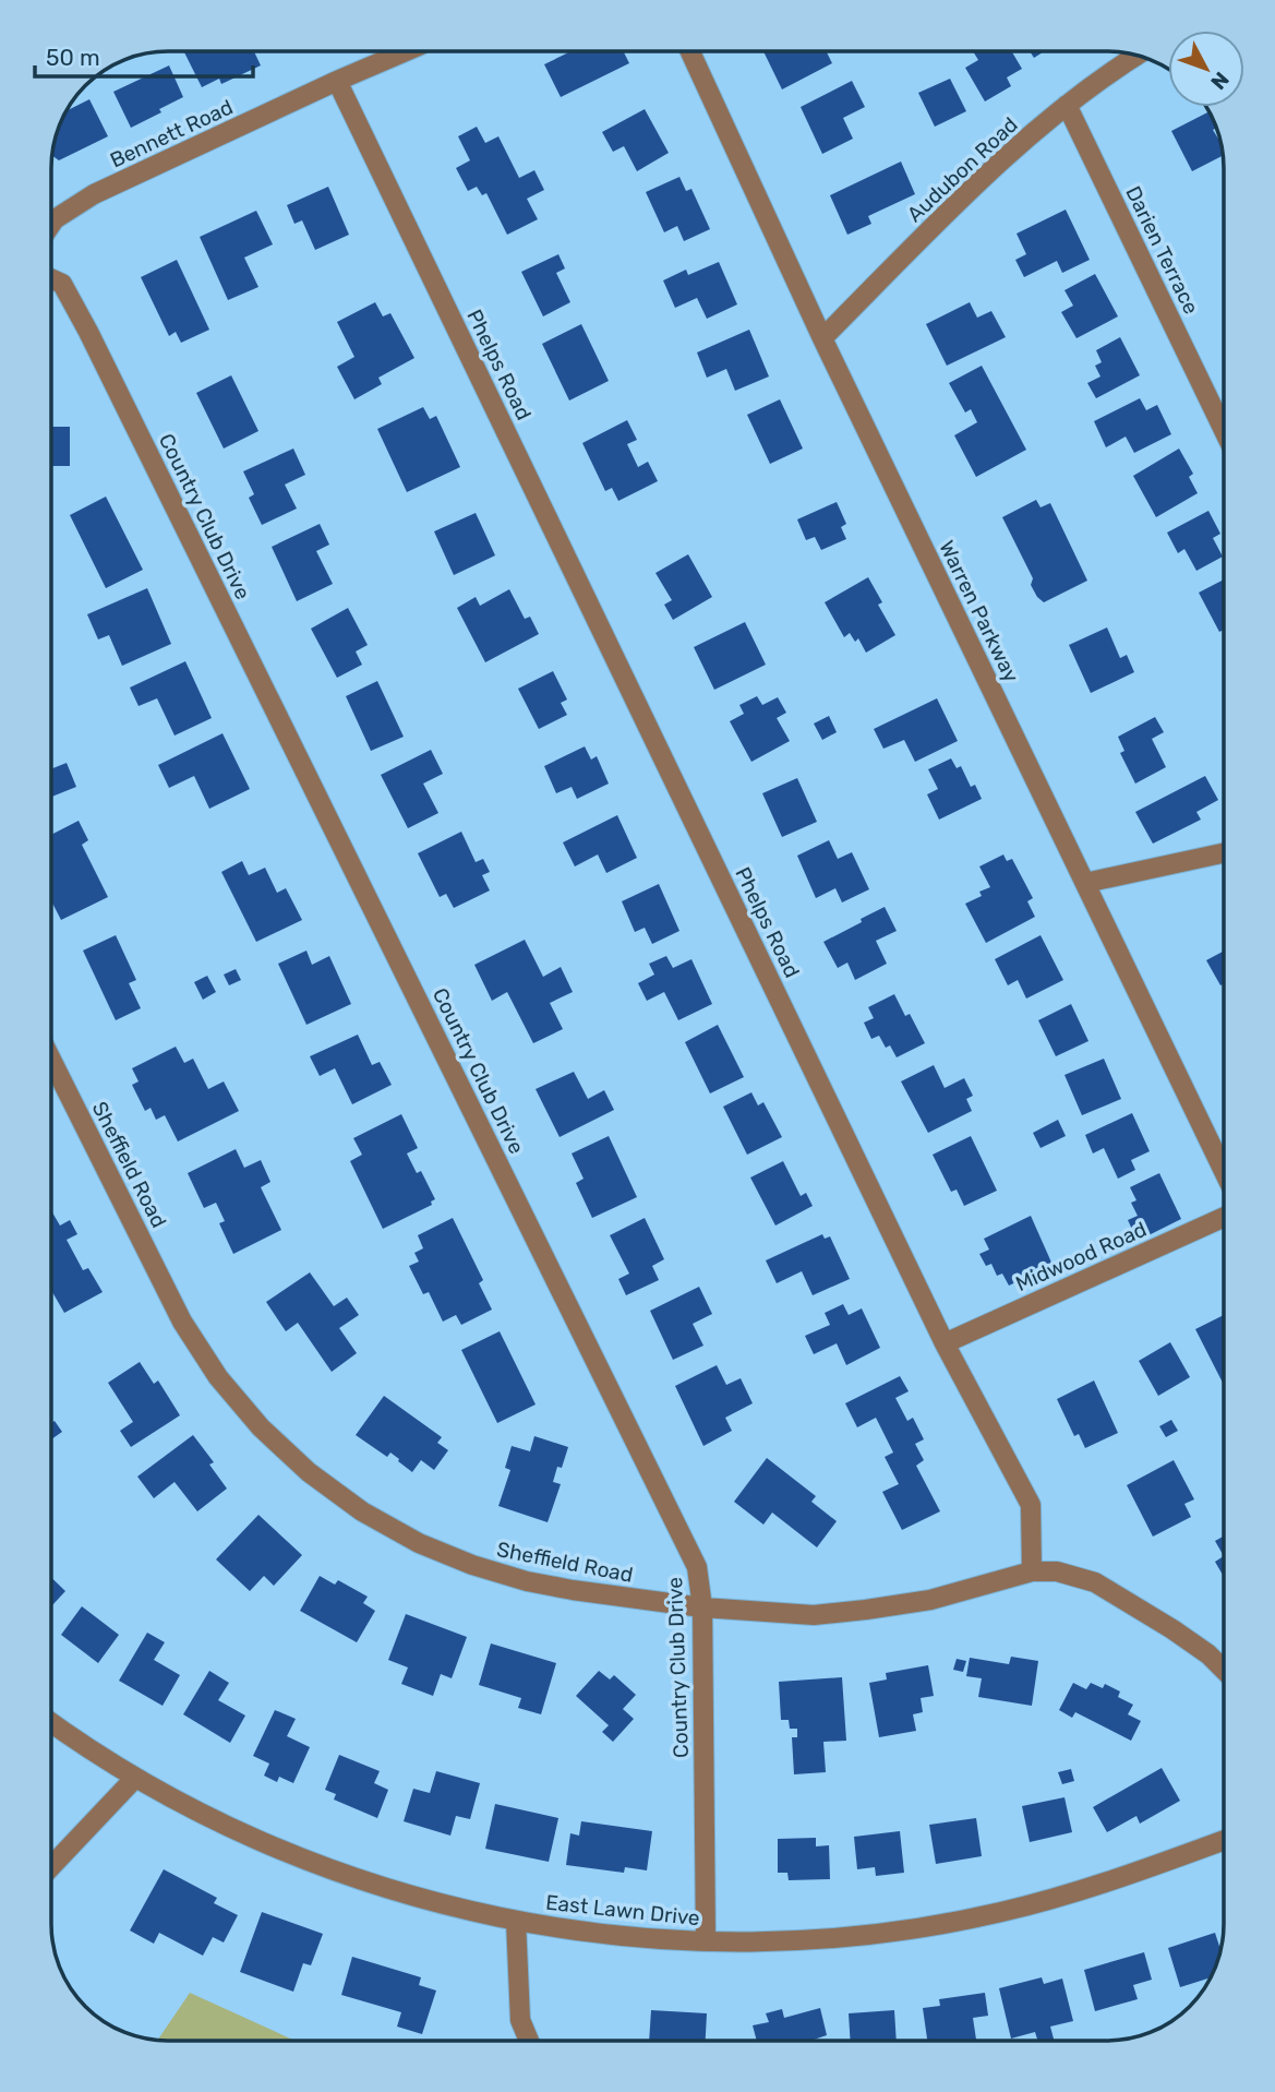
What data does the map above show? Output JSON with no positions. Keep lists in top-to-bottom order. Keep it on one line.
{"streets":{"street":["Bennett Road","Audubon Road","Darien Terrace","Phelps Road","Country Club Drive","Warren Parkway","Sheffield Road","Midwood Road","East Lawn Drive"]},"crossings":[["Bennett Road","Phelps Road"],["Audubon Road","Darien Terrace"],["Audubon Road","Warren Parkway"],["Phelps Road","Sheffield Road"],["Phelps Road","Midwood Road"],["Country Club Drive","Sheffield Road"],["Country Club Drive","East Lawn Drive"]],"scale_bar":"50 m","north":"bottom right"}
